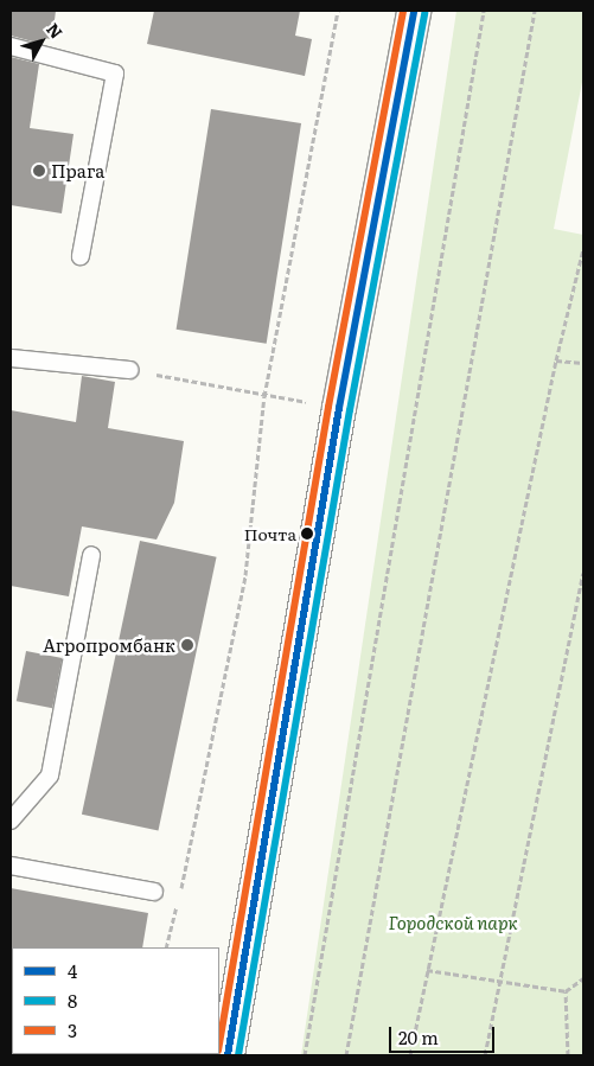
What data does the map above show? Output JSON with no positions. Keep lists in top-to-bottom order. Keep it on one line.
{"parks":["Городской парк"],"places":["Прага","Почта","Агропромбанк"],"lines":["transit line 4","transit line 3","transit line 8"],"legend":["4","8","3"],"scale_bar":"20 m","north":"top right"}
